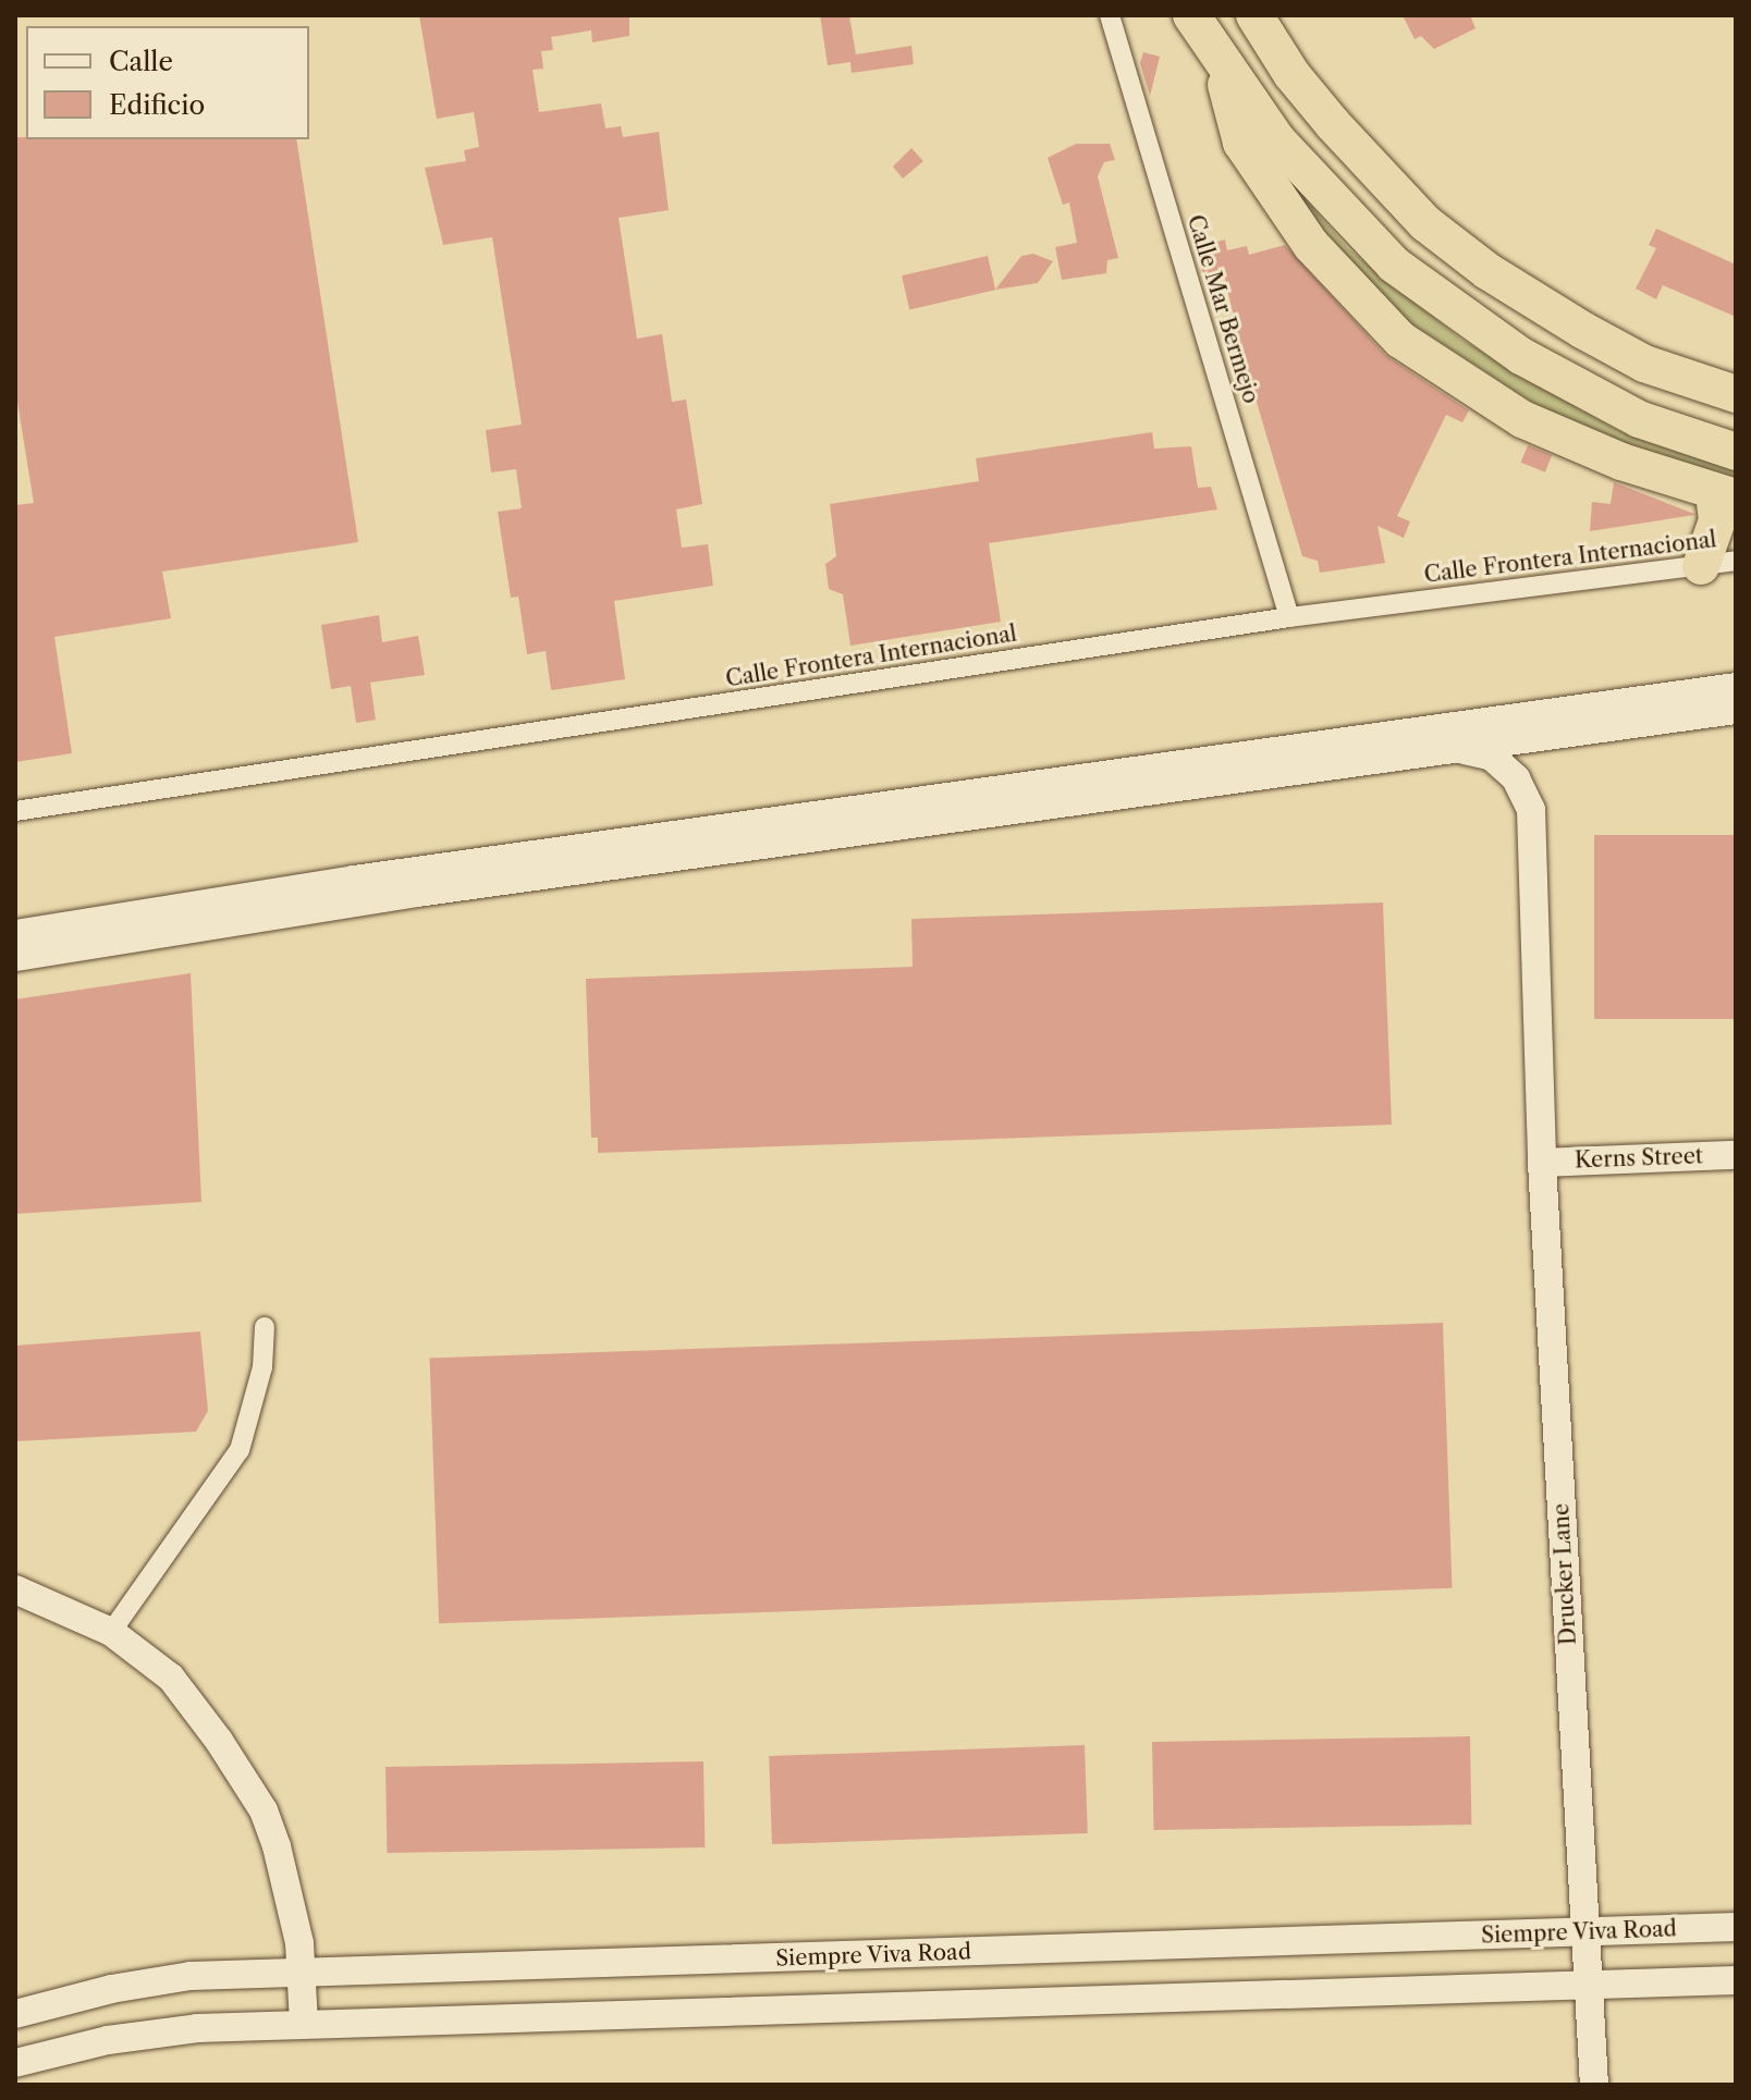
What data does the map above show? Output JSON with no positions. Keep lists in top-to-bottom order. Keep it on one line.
{"streets":{"main road":["Kerns Street","Drucker Lane","Siempre Viva Road"],"street":["Calle Mar Bermejo","Calle Frontera Internacional"]},"crossings":[["Calle Mar Bermejo","Calle Frontera Internacional"],["Kerns Street","Drucker Lane"],["Drucker Lane","Siempre Viva Road"]],"legend":["Calle","Edificio"]}
